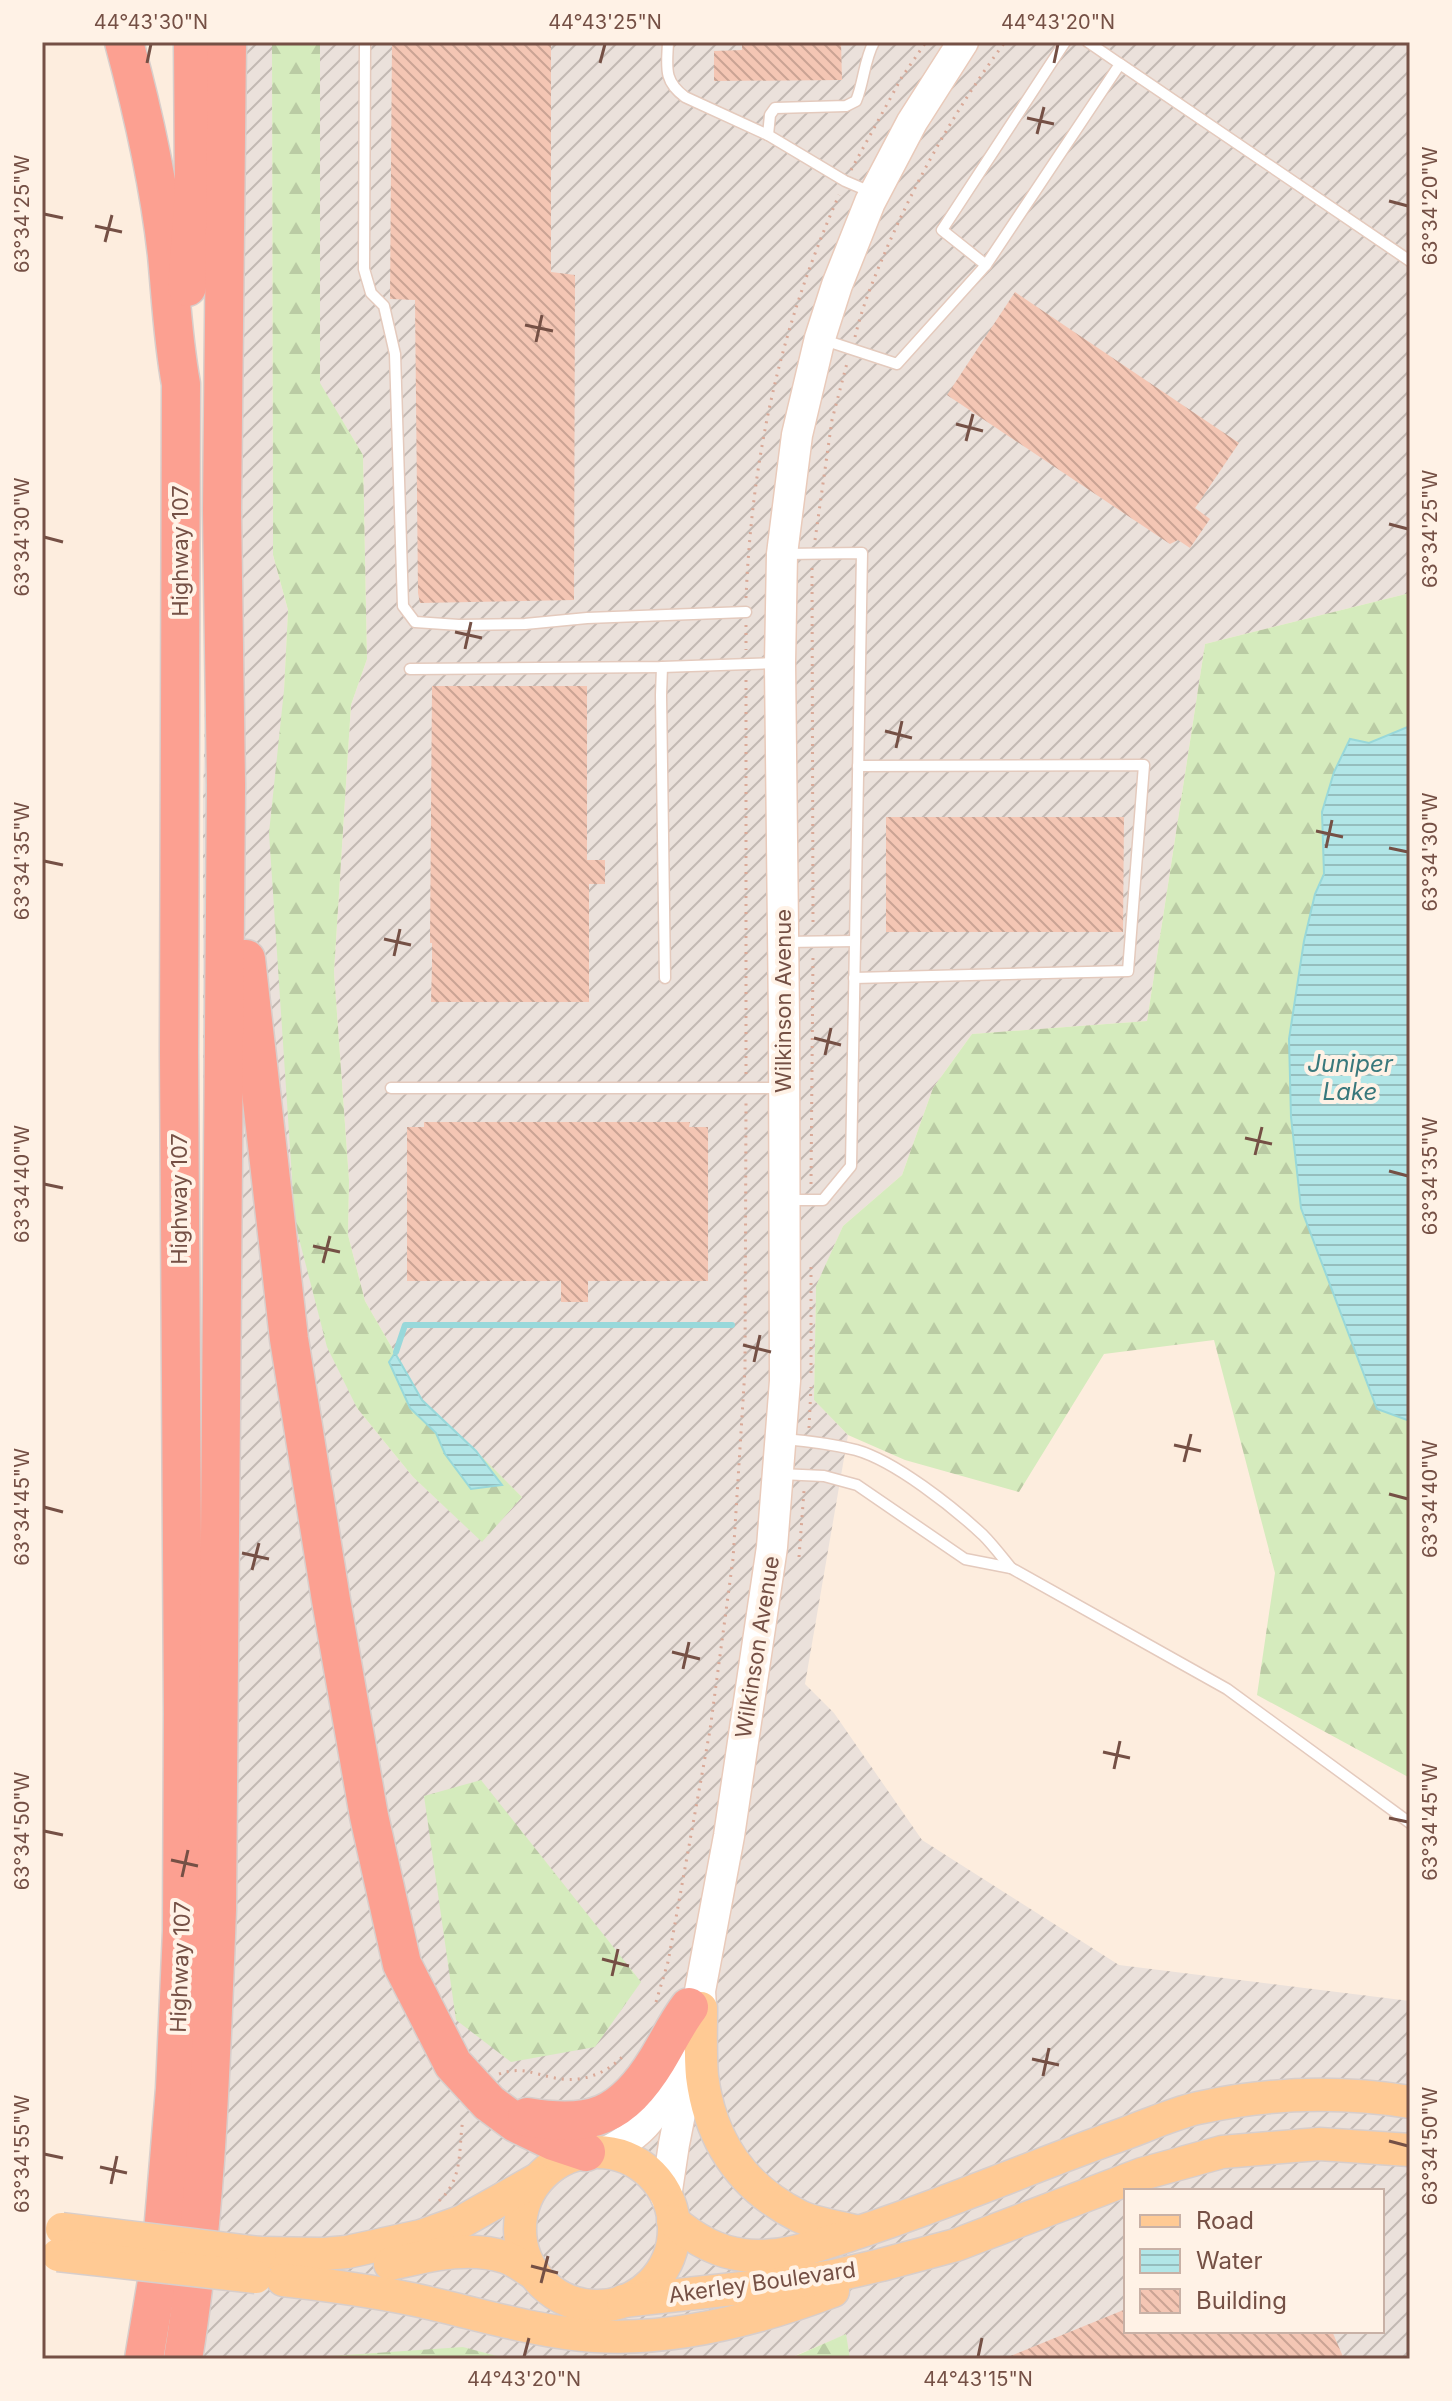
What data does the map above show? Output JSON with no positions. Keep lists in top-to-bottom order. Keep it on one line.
{"streets":{"highway":["Highway 107"],"main road":["Akerley Boulevard"],"street":["Wilkinson Avenue"]},"crossings":[["Wilkinson Avenue","Akerley Boulevard"]],"water":["Juniper Lake"],"legend":["Road","Water","Building"],"coordinates":["44°43'30\"N","44°43'25\"N","44°43'20\"N","63°34'20\"W","63°34'25\"W","63°34'30\"W","63°34'35\"W","63°34'40\"W","63°34'45\"W","63°34'50\"W","63°34'55\"W","44°43'15\"N"]}
